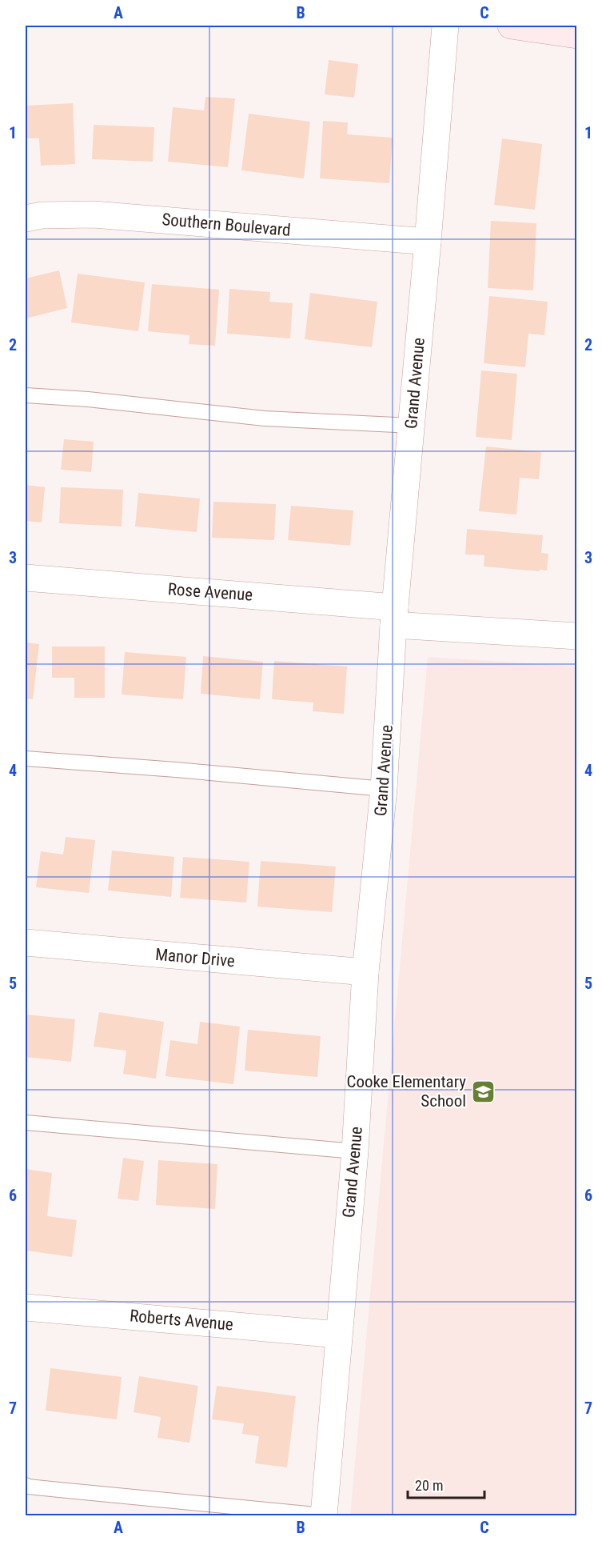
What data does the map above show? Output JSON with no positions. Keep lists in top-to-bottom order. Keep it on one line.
{"streets":{"street":["Southern Boulevard","Grand Avenue","Rose Avenue","Manor Drive","Roberts Avenue"]},"crossings":[["Southern Boulevard","Grand Avenue"],["Grand Avenue","Rose Avenue"],["Grand Avenue","Manor Drive"],["Grand Avenue","Roberts Avenue"]],"places":{"school or university":["Cooke Elementary School"]},"scale_bar":"20 m","grid":{"columns":["A","B","C"],"rows":["1","2","3","4","5","6","7"]}}
